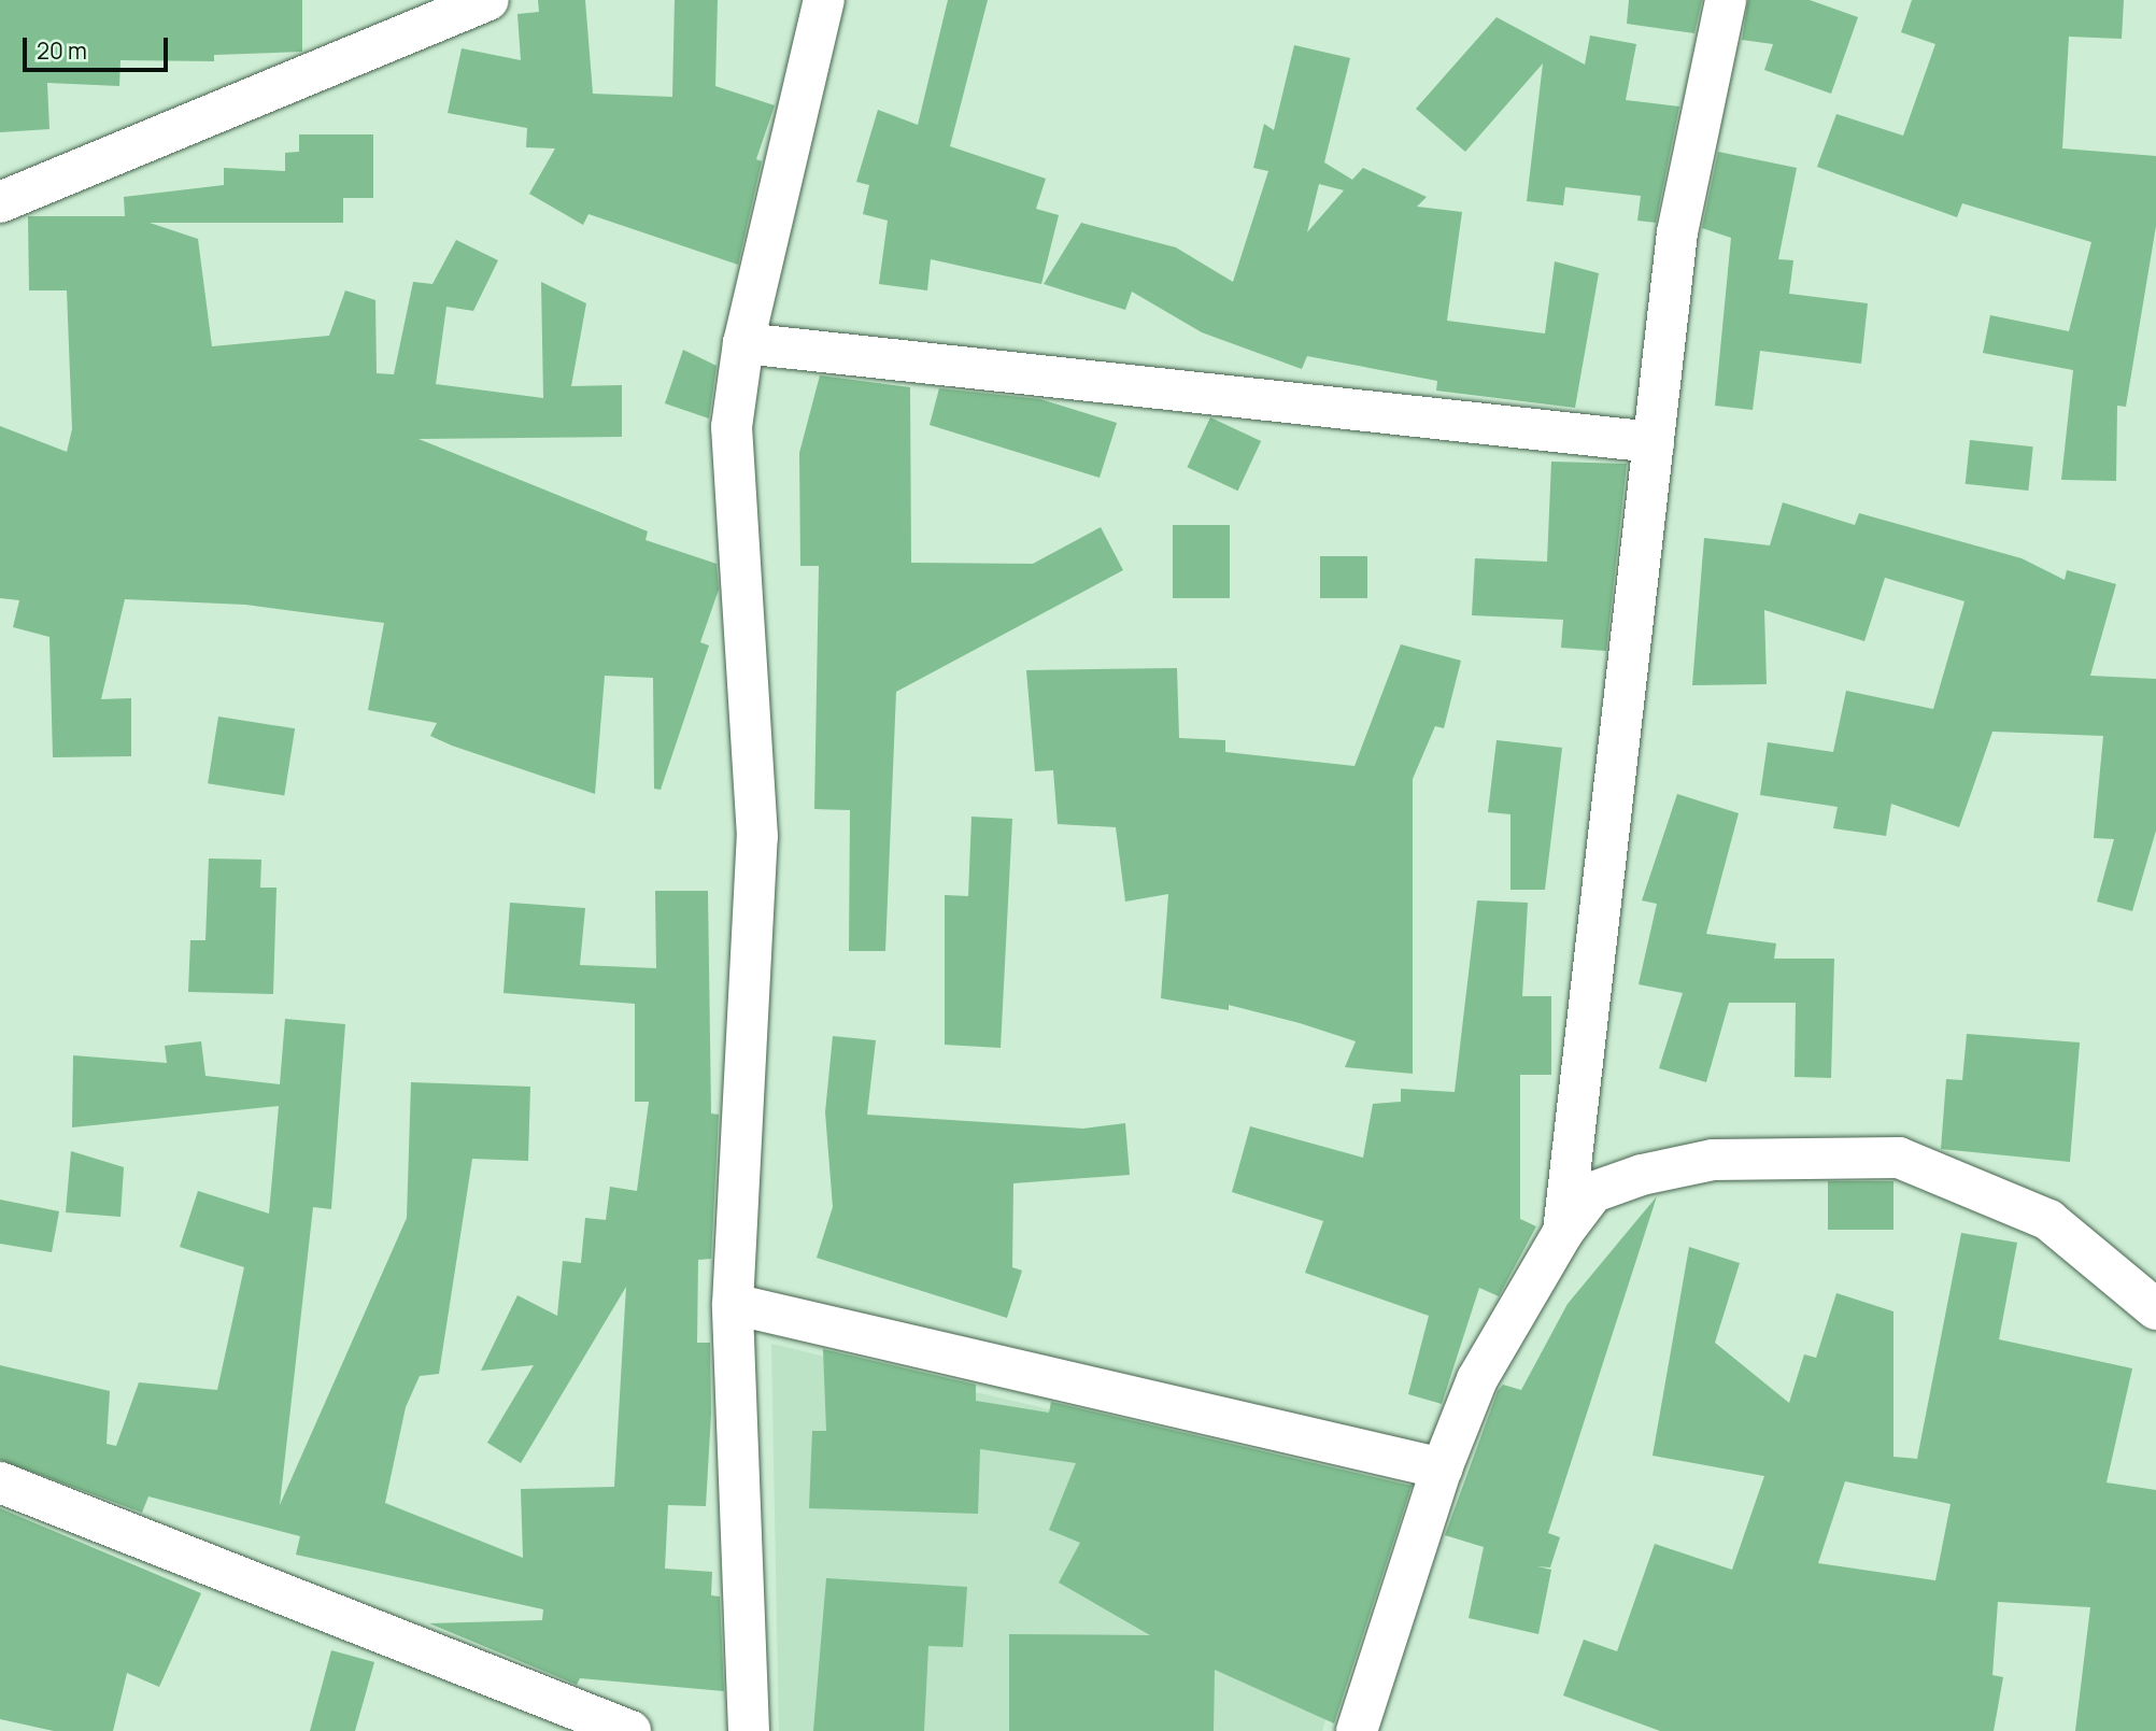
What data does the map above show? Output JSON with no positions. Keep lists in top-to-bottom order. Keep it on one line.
{"scale_bar":"20 m"}
